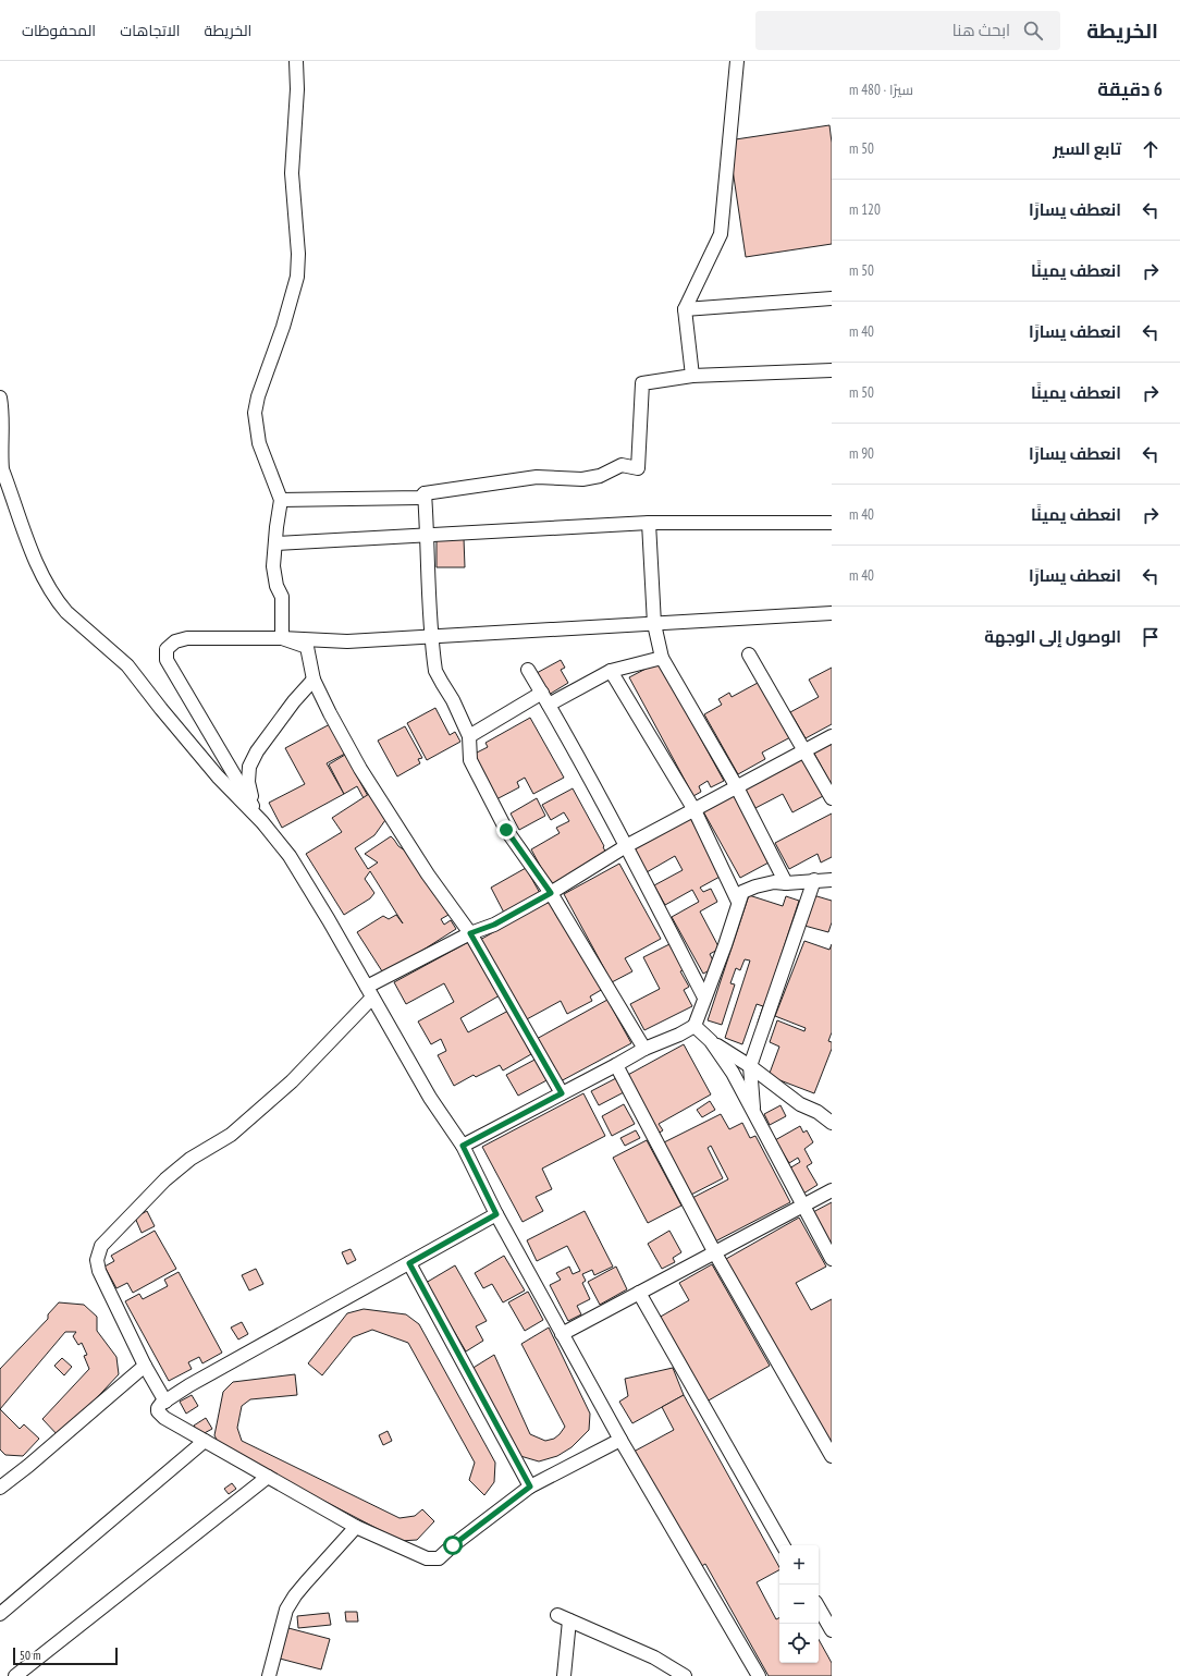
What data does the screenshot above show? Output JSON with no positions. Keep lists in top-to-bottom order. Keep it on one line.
{"scale_bar":"50 m","page":{"header":"الخريطة","search":"ابحث هنا","nav":["الخريطة","الاتجاهات","المحفوظات"],"heading":["6 دقيقة","سيرًا · 480 m"],"list":[["تابع السير","50 m"],["انعطف يسارًا","120 m"],["انعطف يمينًا","50 m"],["انعطف يسارًا","40 m"],["انعطف يمينًا","50 m"],["انعطف يسارًا","90 m"],["انعطف يمينًا","40 m"],["انعطف يسارًا","40 m"],"الوصول إلى الوجهة"],"map_buttons":["+","−"],"scale":"50 m"}}
